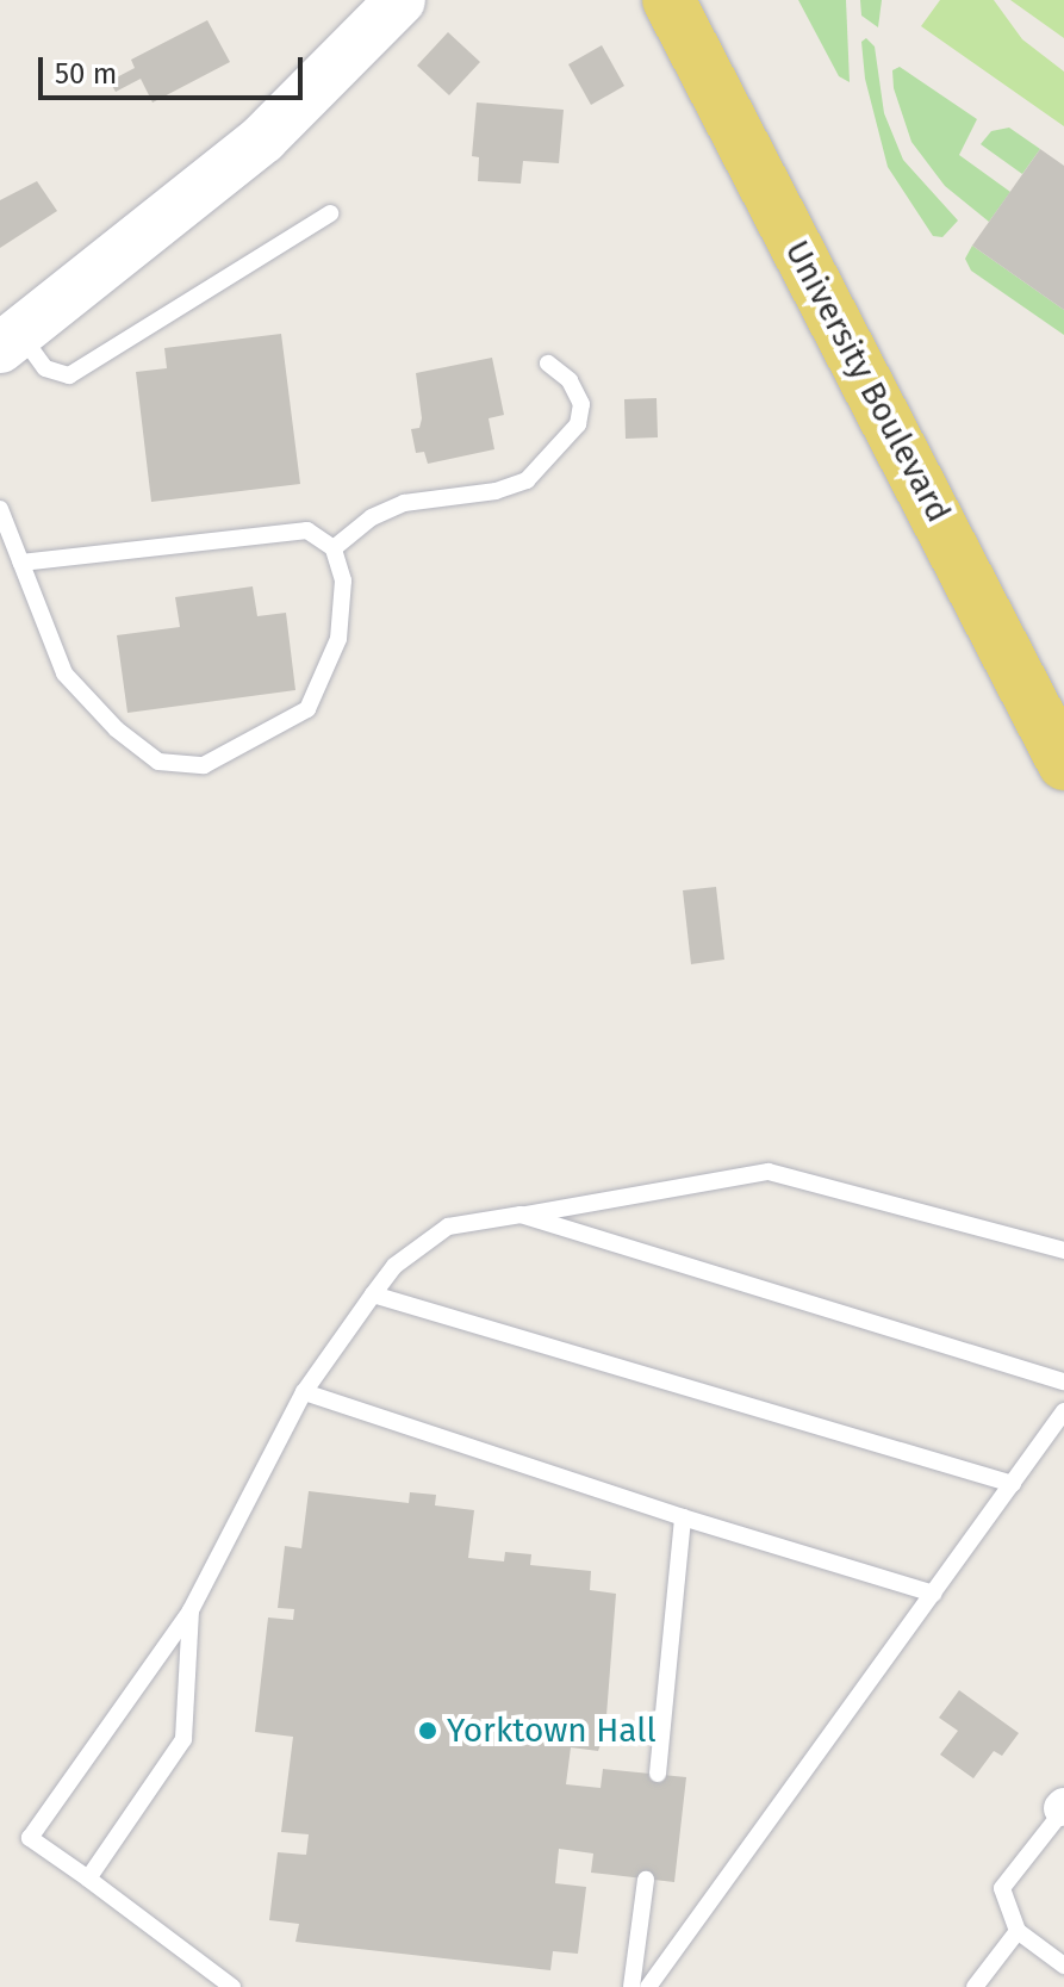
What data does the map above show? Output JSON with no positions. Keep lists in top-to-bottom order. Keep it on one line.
{"streets":{"main road":["University Boulevard"]},"places":["Yorktown Hall"],"scale_bar":"50 m"}
